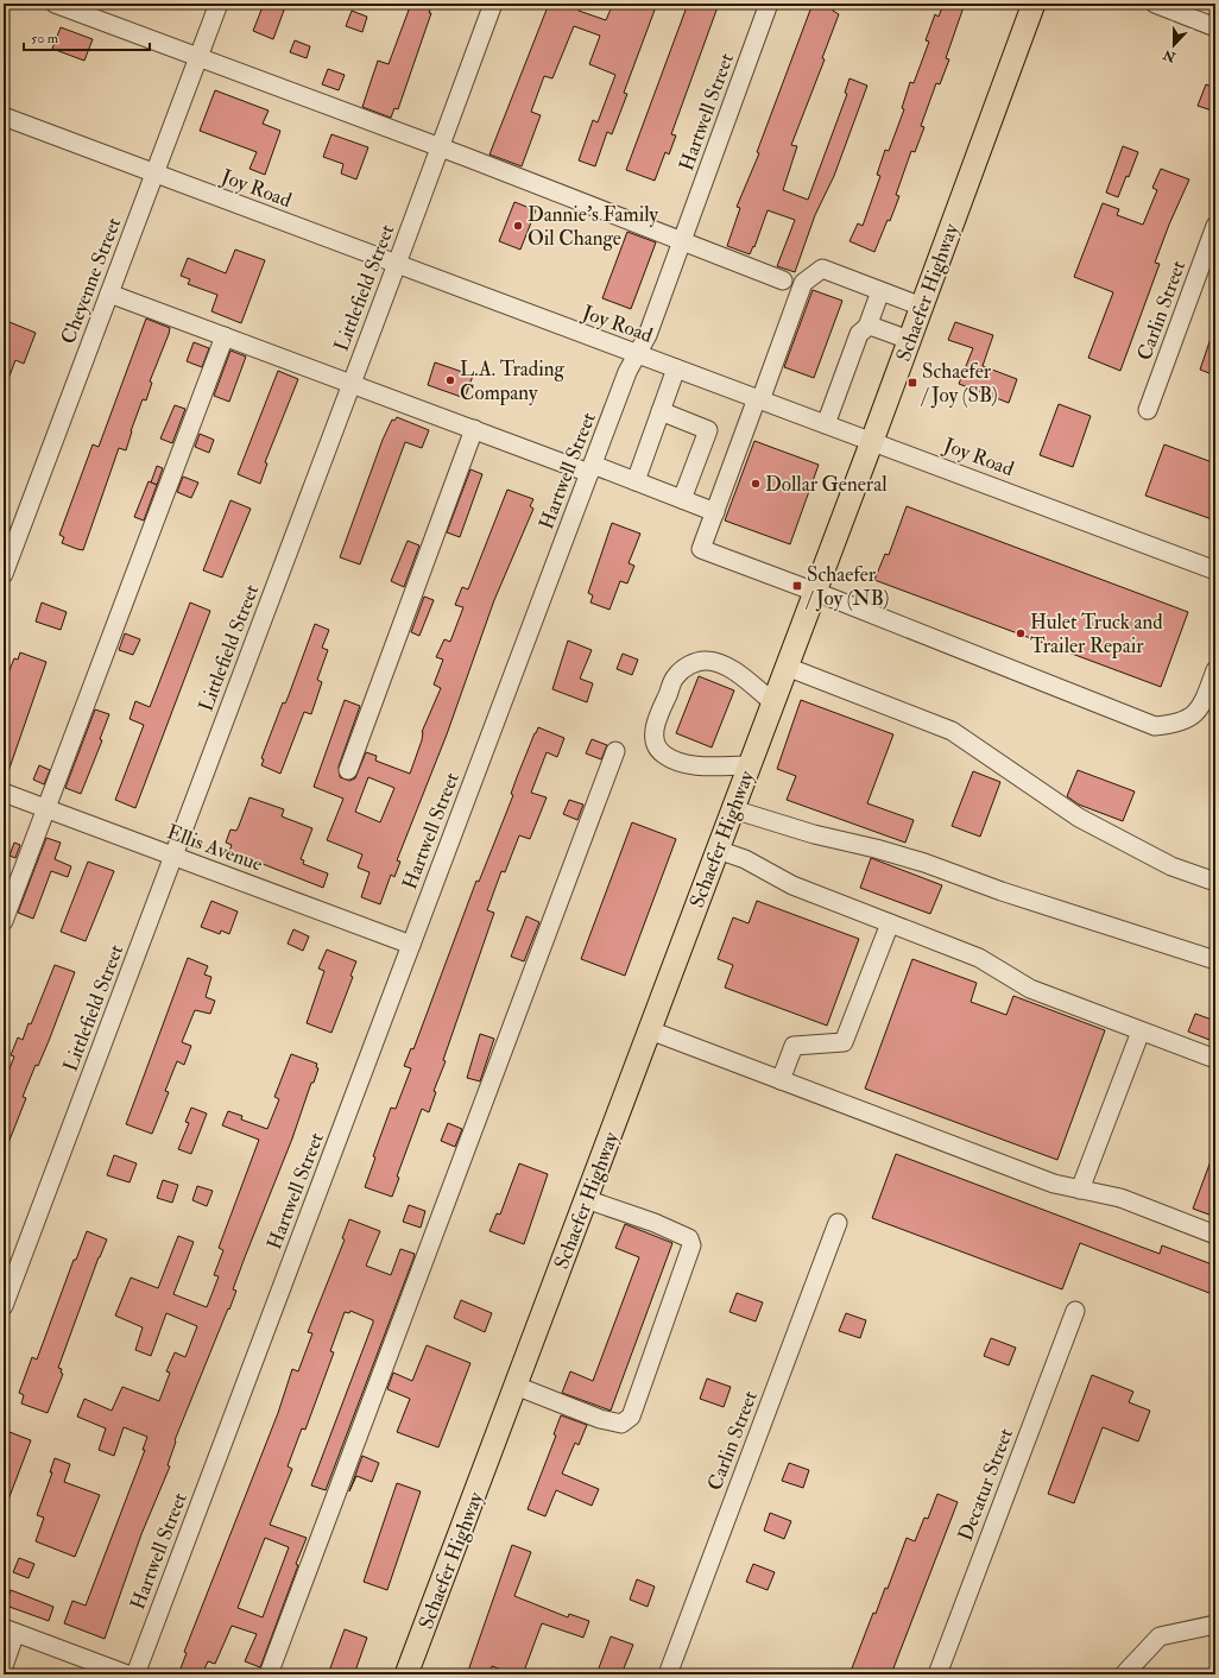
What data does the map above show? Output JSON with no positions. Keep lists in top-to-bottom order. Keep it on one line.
{"streets":{"main road":["Schaefer Highway"],"street":["Hartwell Street","Joy Road","Cheyenne Street","Littlefield Street","Carlin Street","Ellis Avenue","Decatur Street"]},"crossings":[["Hartwell Street","Joy Road"],["Hartwell Street","Ellis Avenue"],["Joy Road","Cheyenne Street"],["Joy Road","Littlefield Street"],["Joy Road","Schaefer Highway"],["Littlefield Street","Ellis Avenue"]],"places":{"other":["Dannie's Family Oil Change","L.A. Trading Company","Dollar General","Hulet Truck and Trailer Repair"],"transit":["Schaefer / Joy (SB)","Schaefer / Joy (NB)"]},"scale_bar":"50 m","north":"bottom"}
